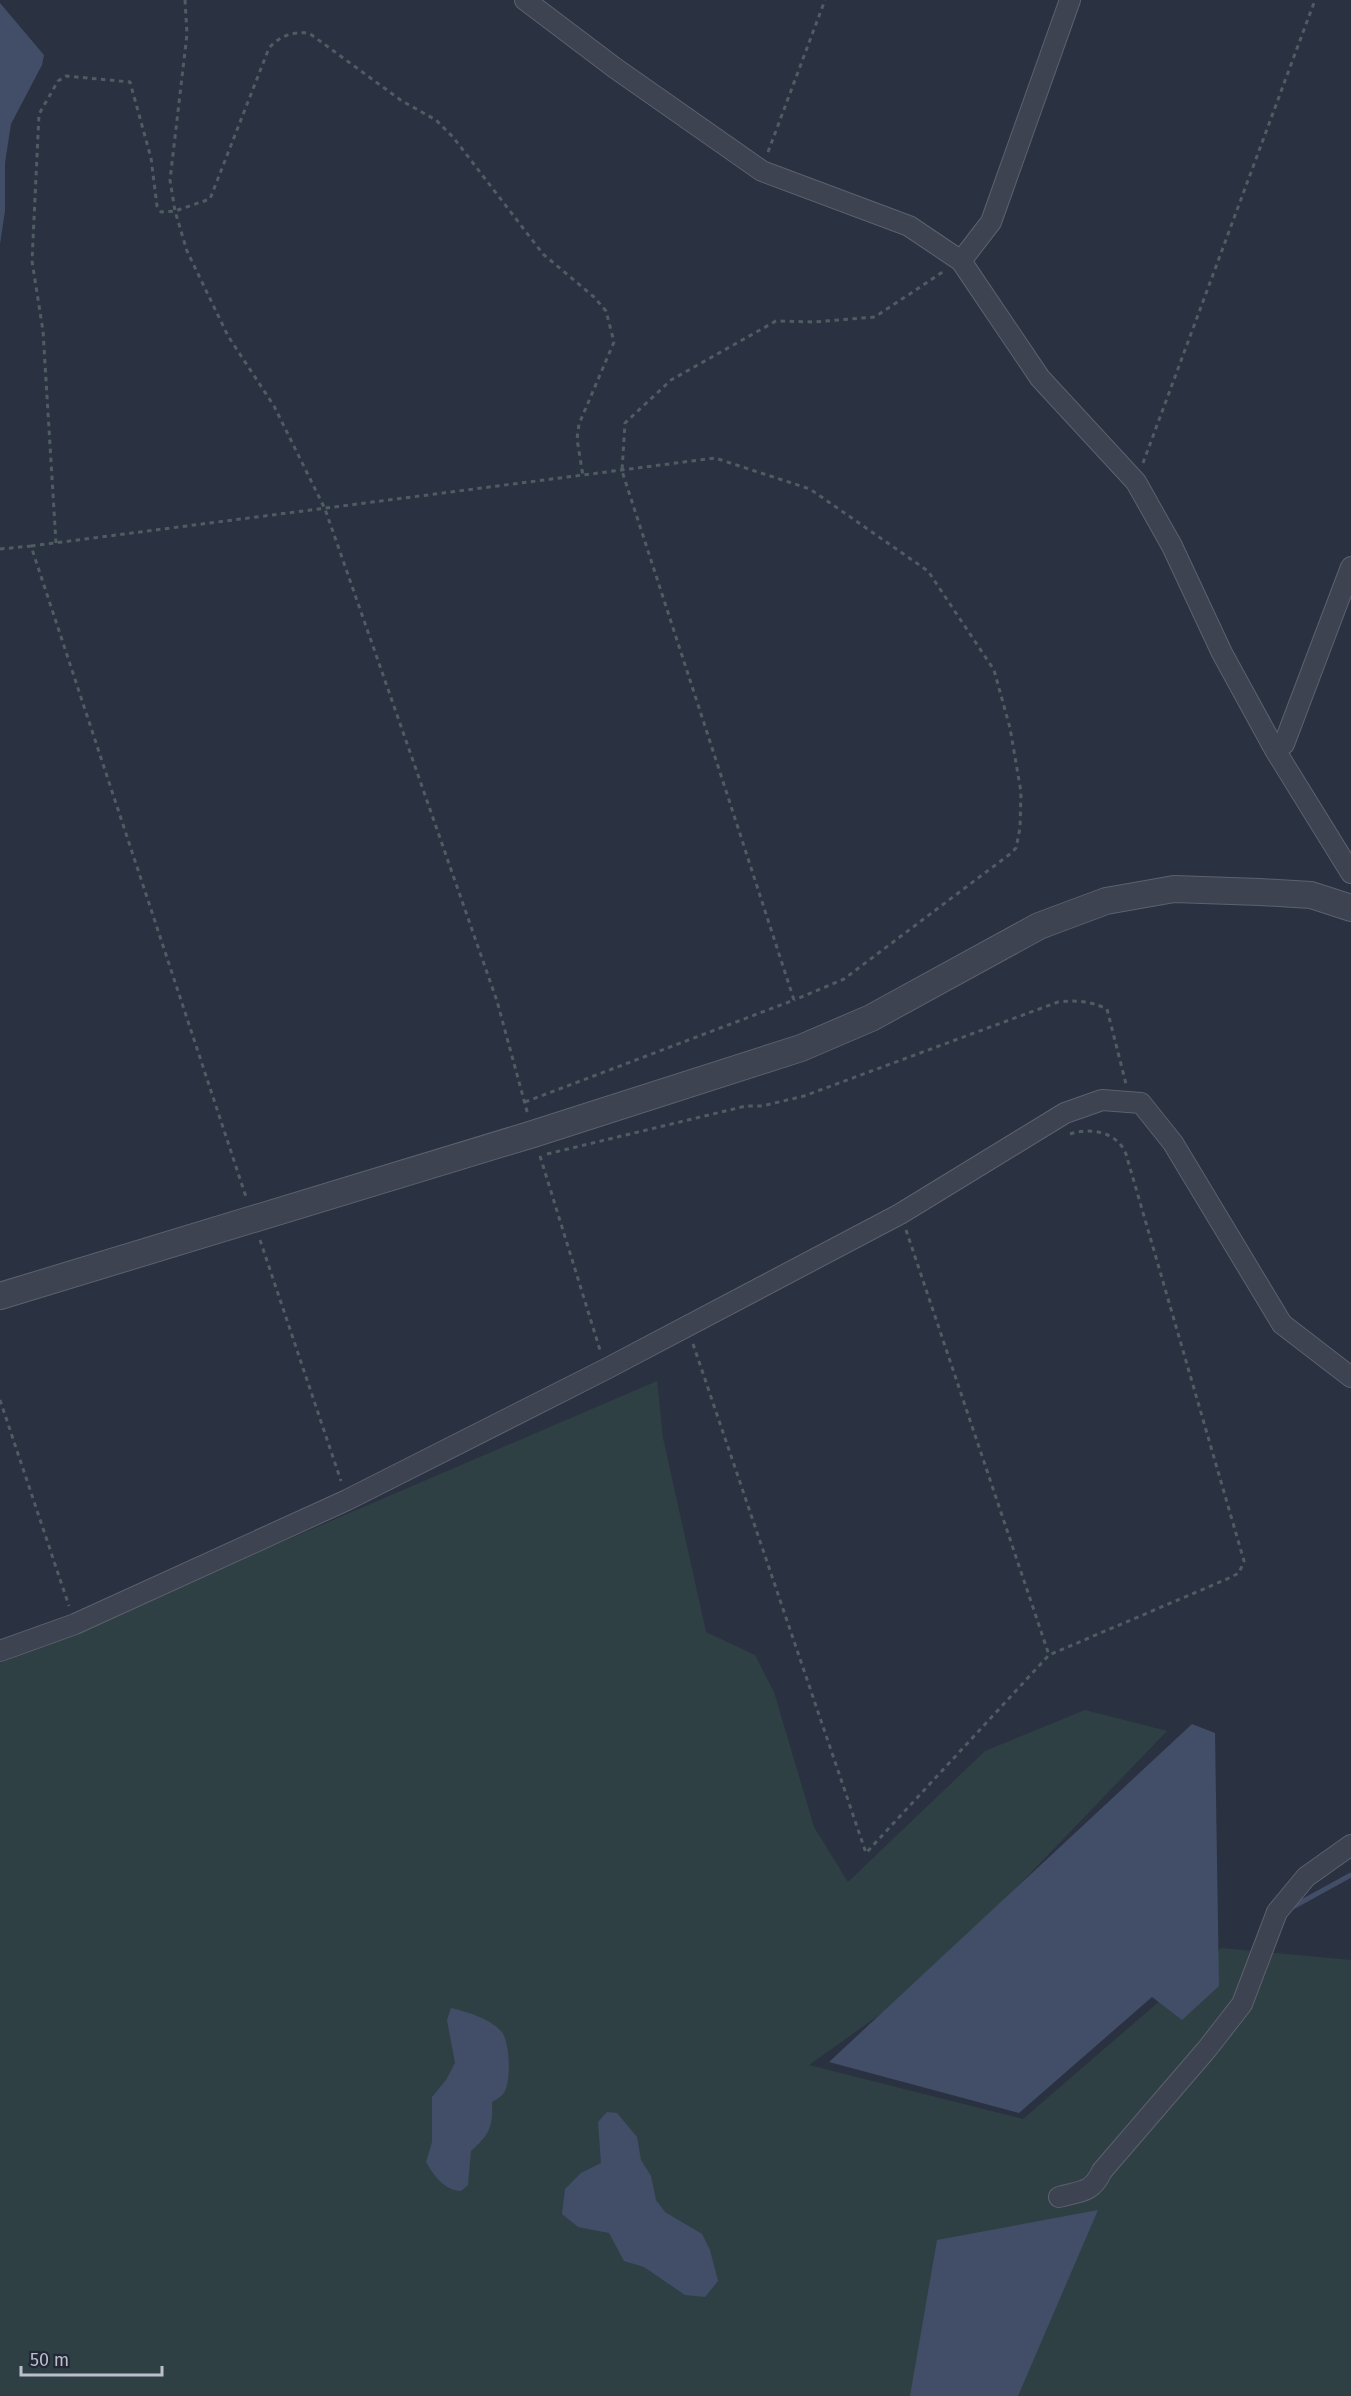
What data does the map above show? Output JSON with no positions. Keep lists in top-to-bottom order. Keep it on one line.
{"scale_bar":"50 m"}
